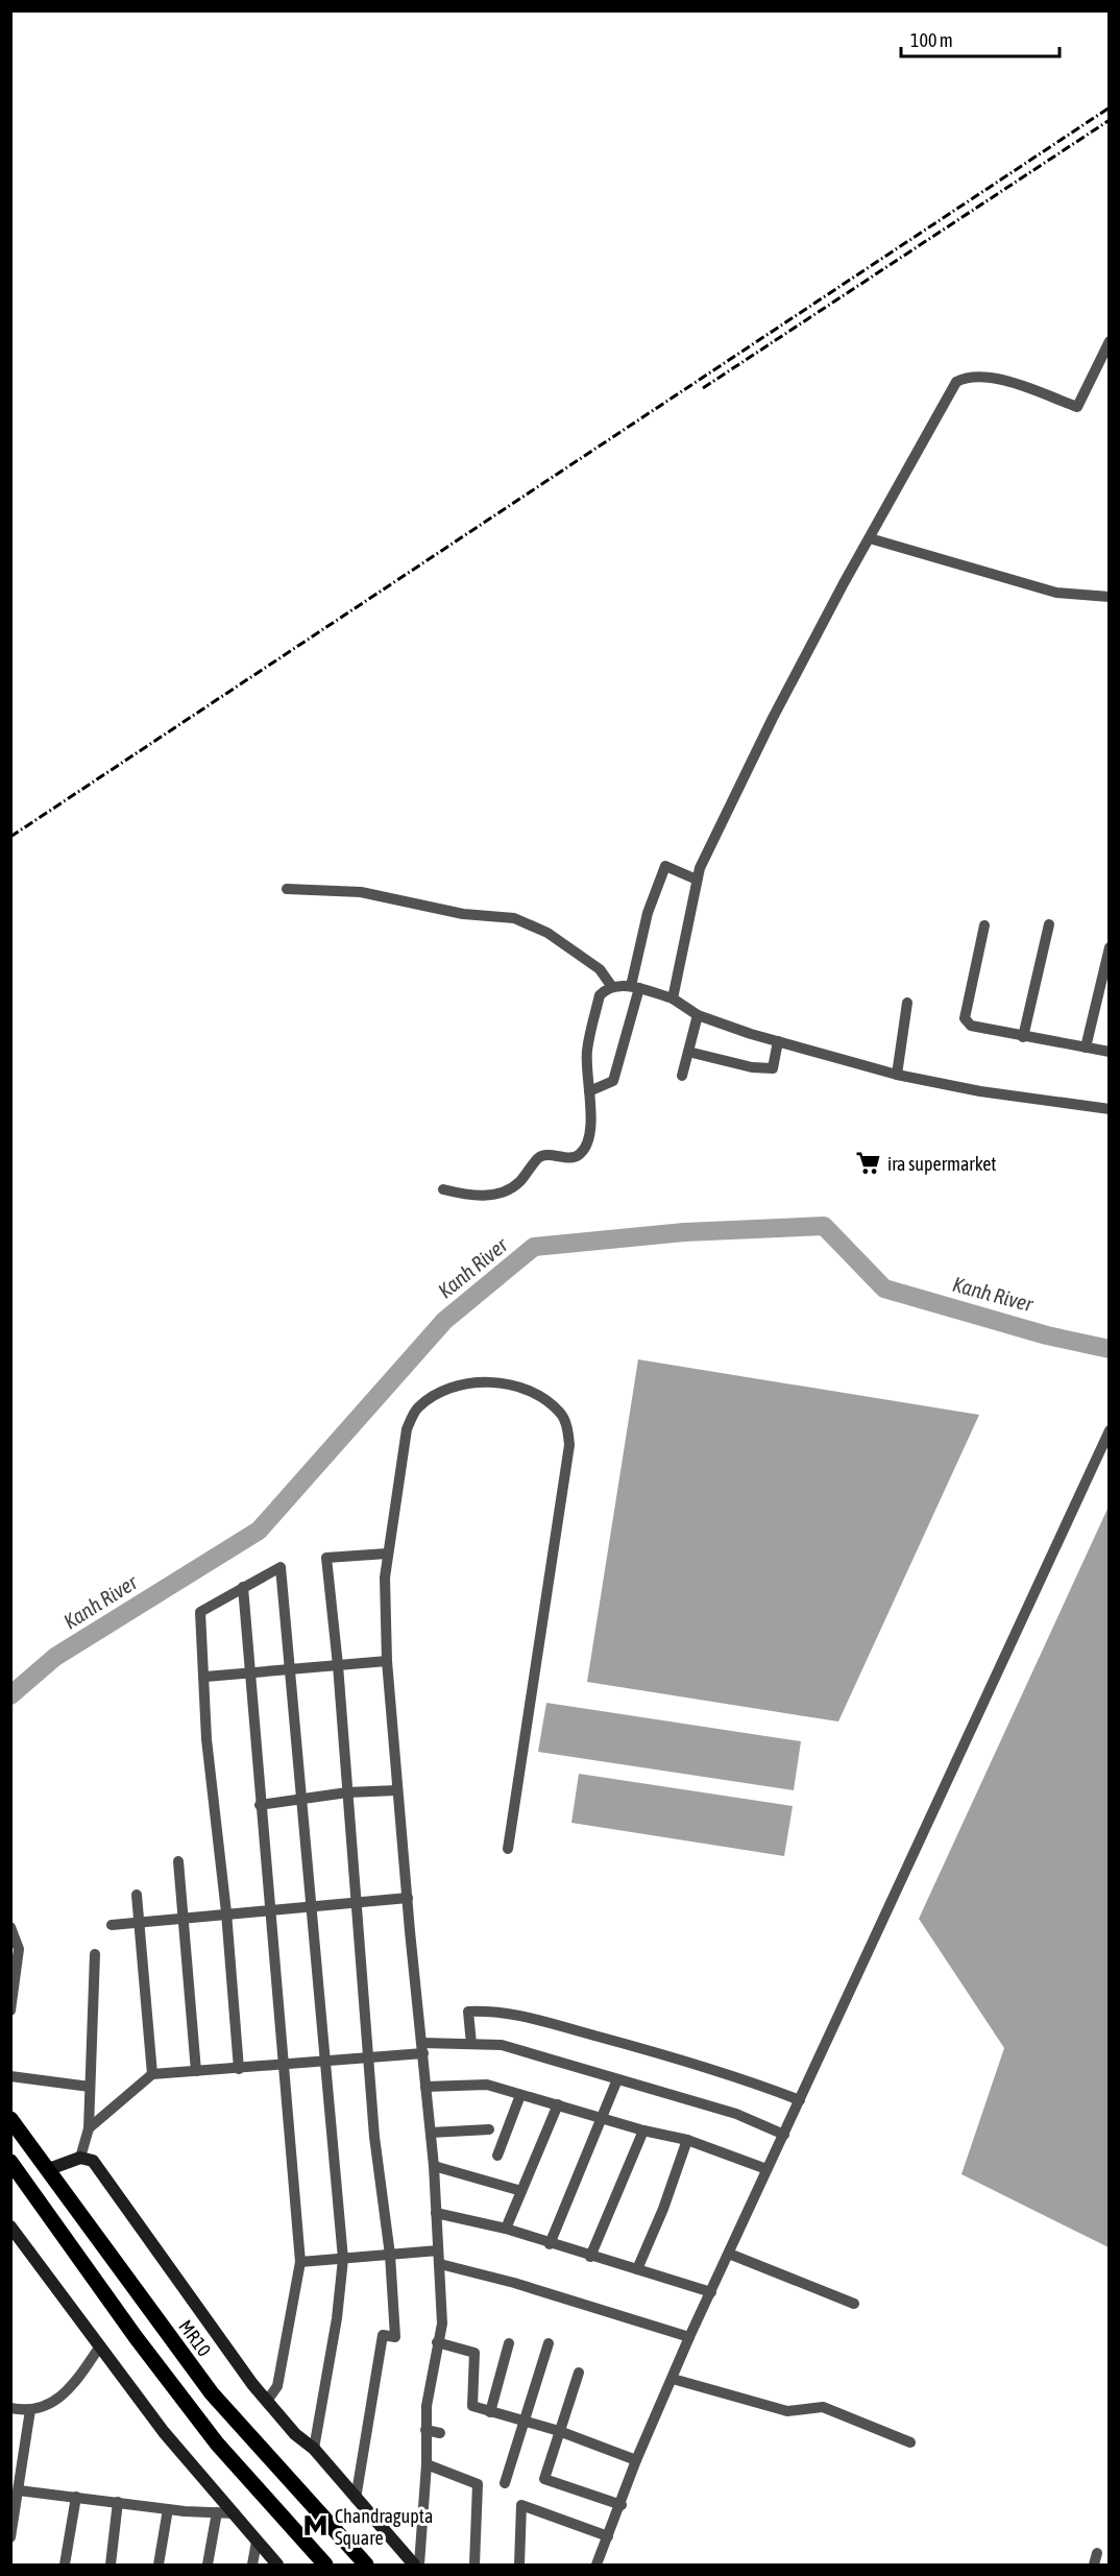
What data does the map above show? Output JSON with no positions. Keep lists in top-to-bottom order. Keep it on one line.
{"streets":{"main road":["MR10"]},"water":["Kanh River"],"places":{"supermarket":["ira supermarket"],"metro station":["Chandragupta Square"]},"scale_bar":"100 m"}
